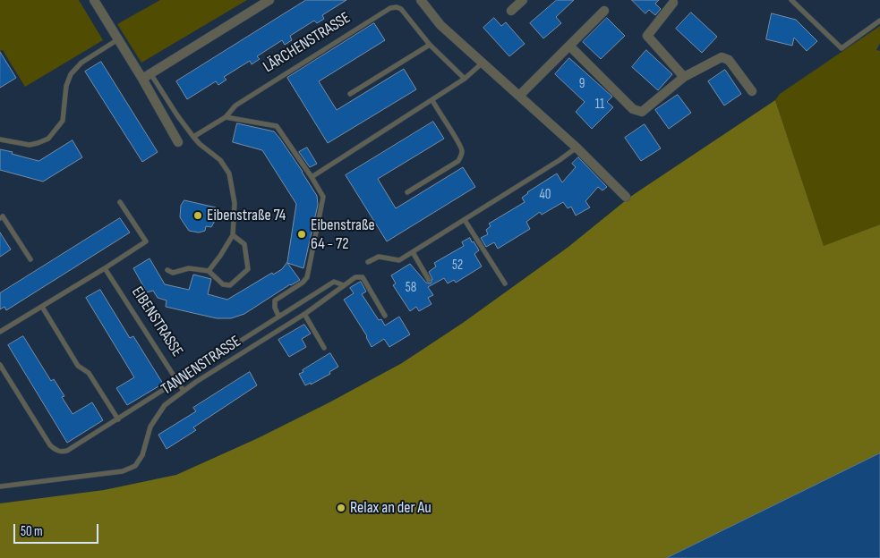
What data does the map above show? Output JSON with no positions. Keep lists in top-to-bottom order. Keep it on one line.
{"streets":{"lane":["LÄRCHENSTRASSE","EIBENSTRASSE","TANNENSTRASSE"]},"crossings":[["EIBENSTRASSE","TANNENSTRASSE"]],"places":["Eibenstraße 74","Eibenstraße 64 - 72","Relax an der Au"],"house_numbers":["9","11","40","52","58"],"scale_bar":"50 m"}
